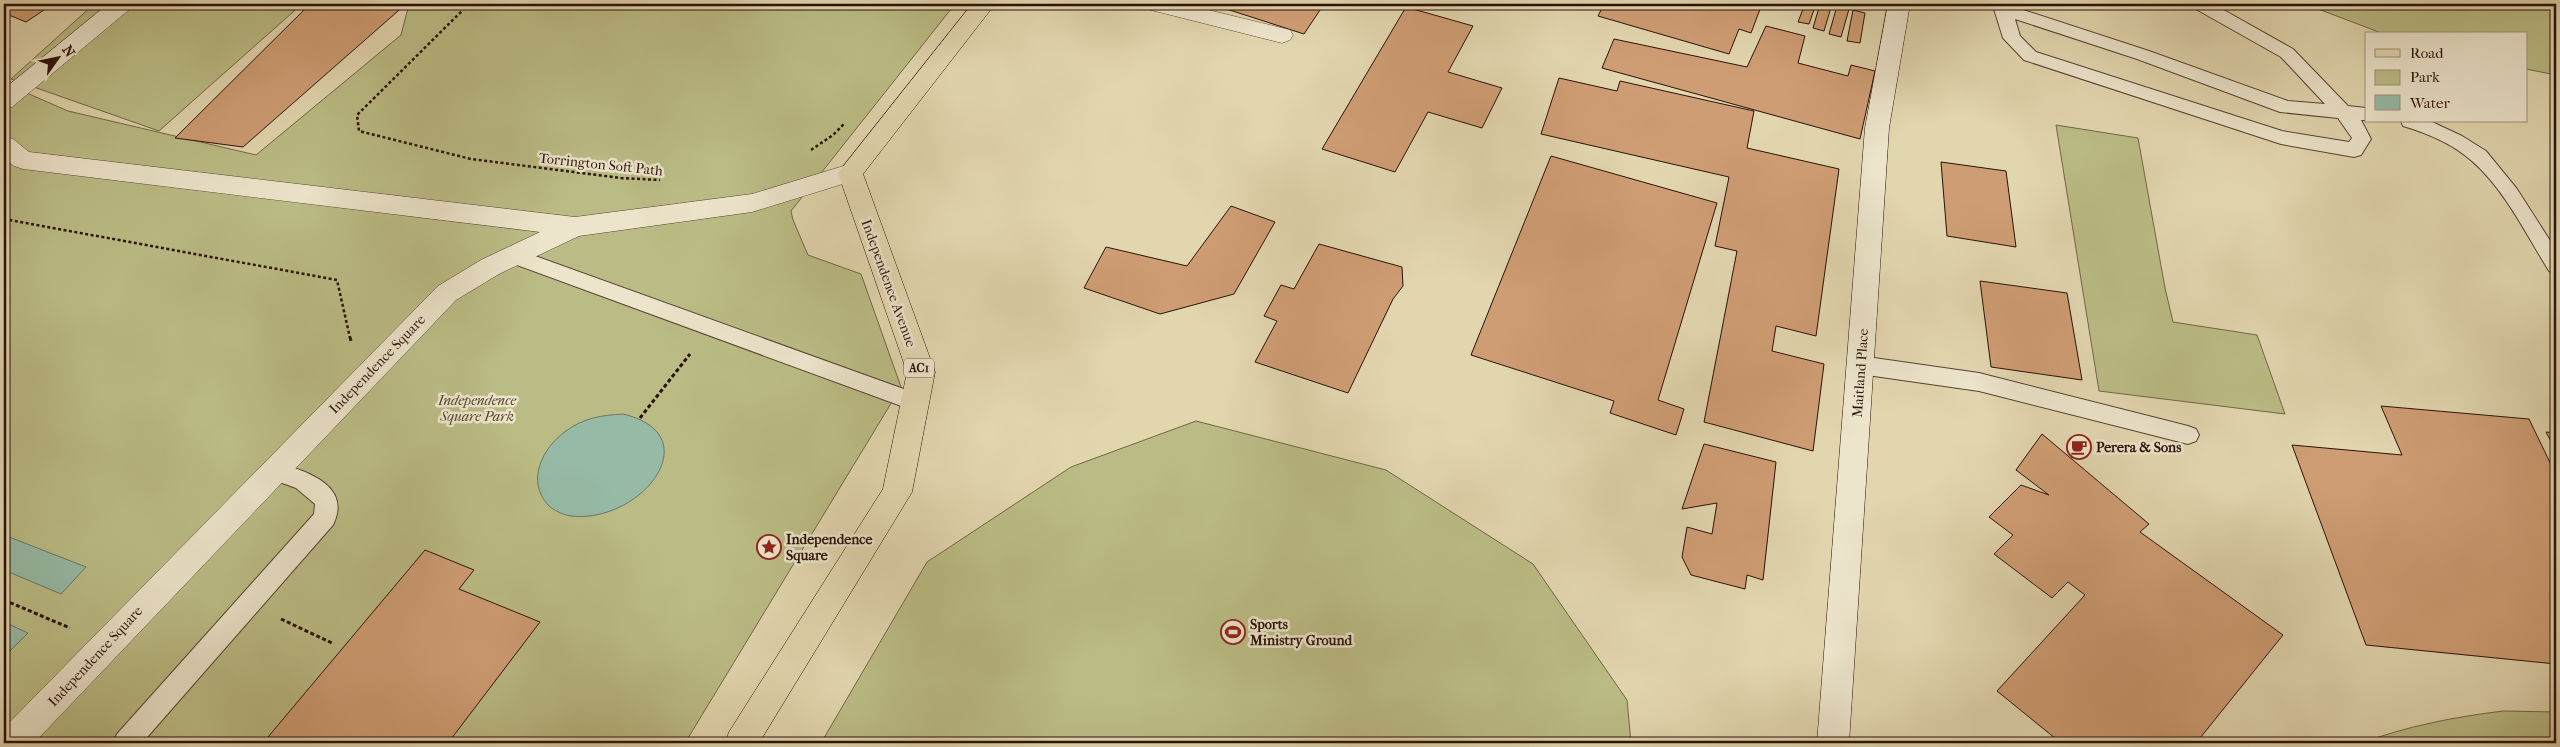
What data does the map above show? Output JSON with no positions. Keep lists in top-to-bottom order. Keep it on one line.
{"streets":{"main road":["Independence Avenue","AC1"],"street":["Independence Square","Maitland Place"],"path":["Torrington Soft Path"]},"crossings":[["Independence Avenue","Independence Square"]],"parks":["Independence Square Park"],"places":{"cafe":["Perera & Sons"],"place":["Independence Square"],"sports":["Sports Ministry Ground"]},"legend":["Road","Park","Water"],"north":"top right"}
